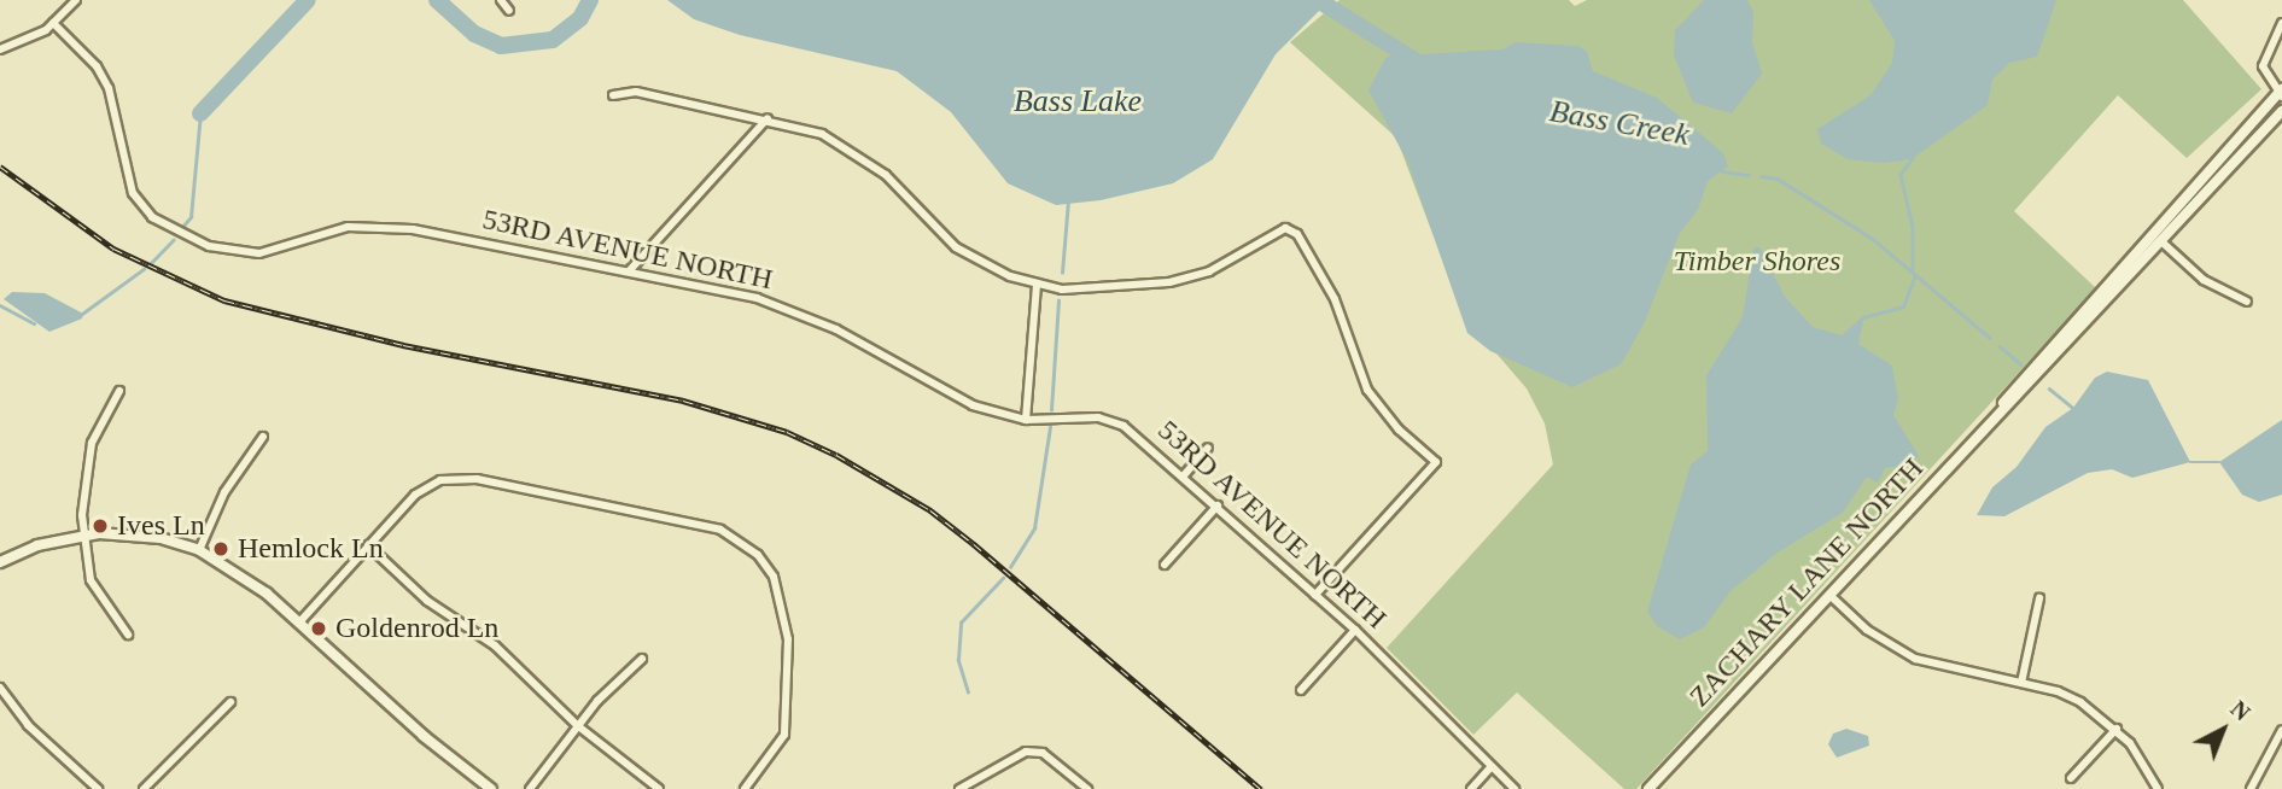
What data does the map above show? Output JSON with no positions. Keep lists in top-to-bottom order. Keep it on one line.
{"streets":{"street":["53RD AVENUE NORTH","ZACHARY LANE NORTH"]},"water":["Bass Lake","Bass Creek"],"parks":["Timber Shores"],"places":["Ives Ln","Hemlock Ln","Goldenrod Ln"],"north":"top right"}
